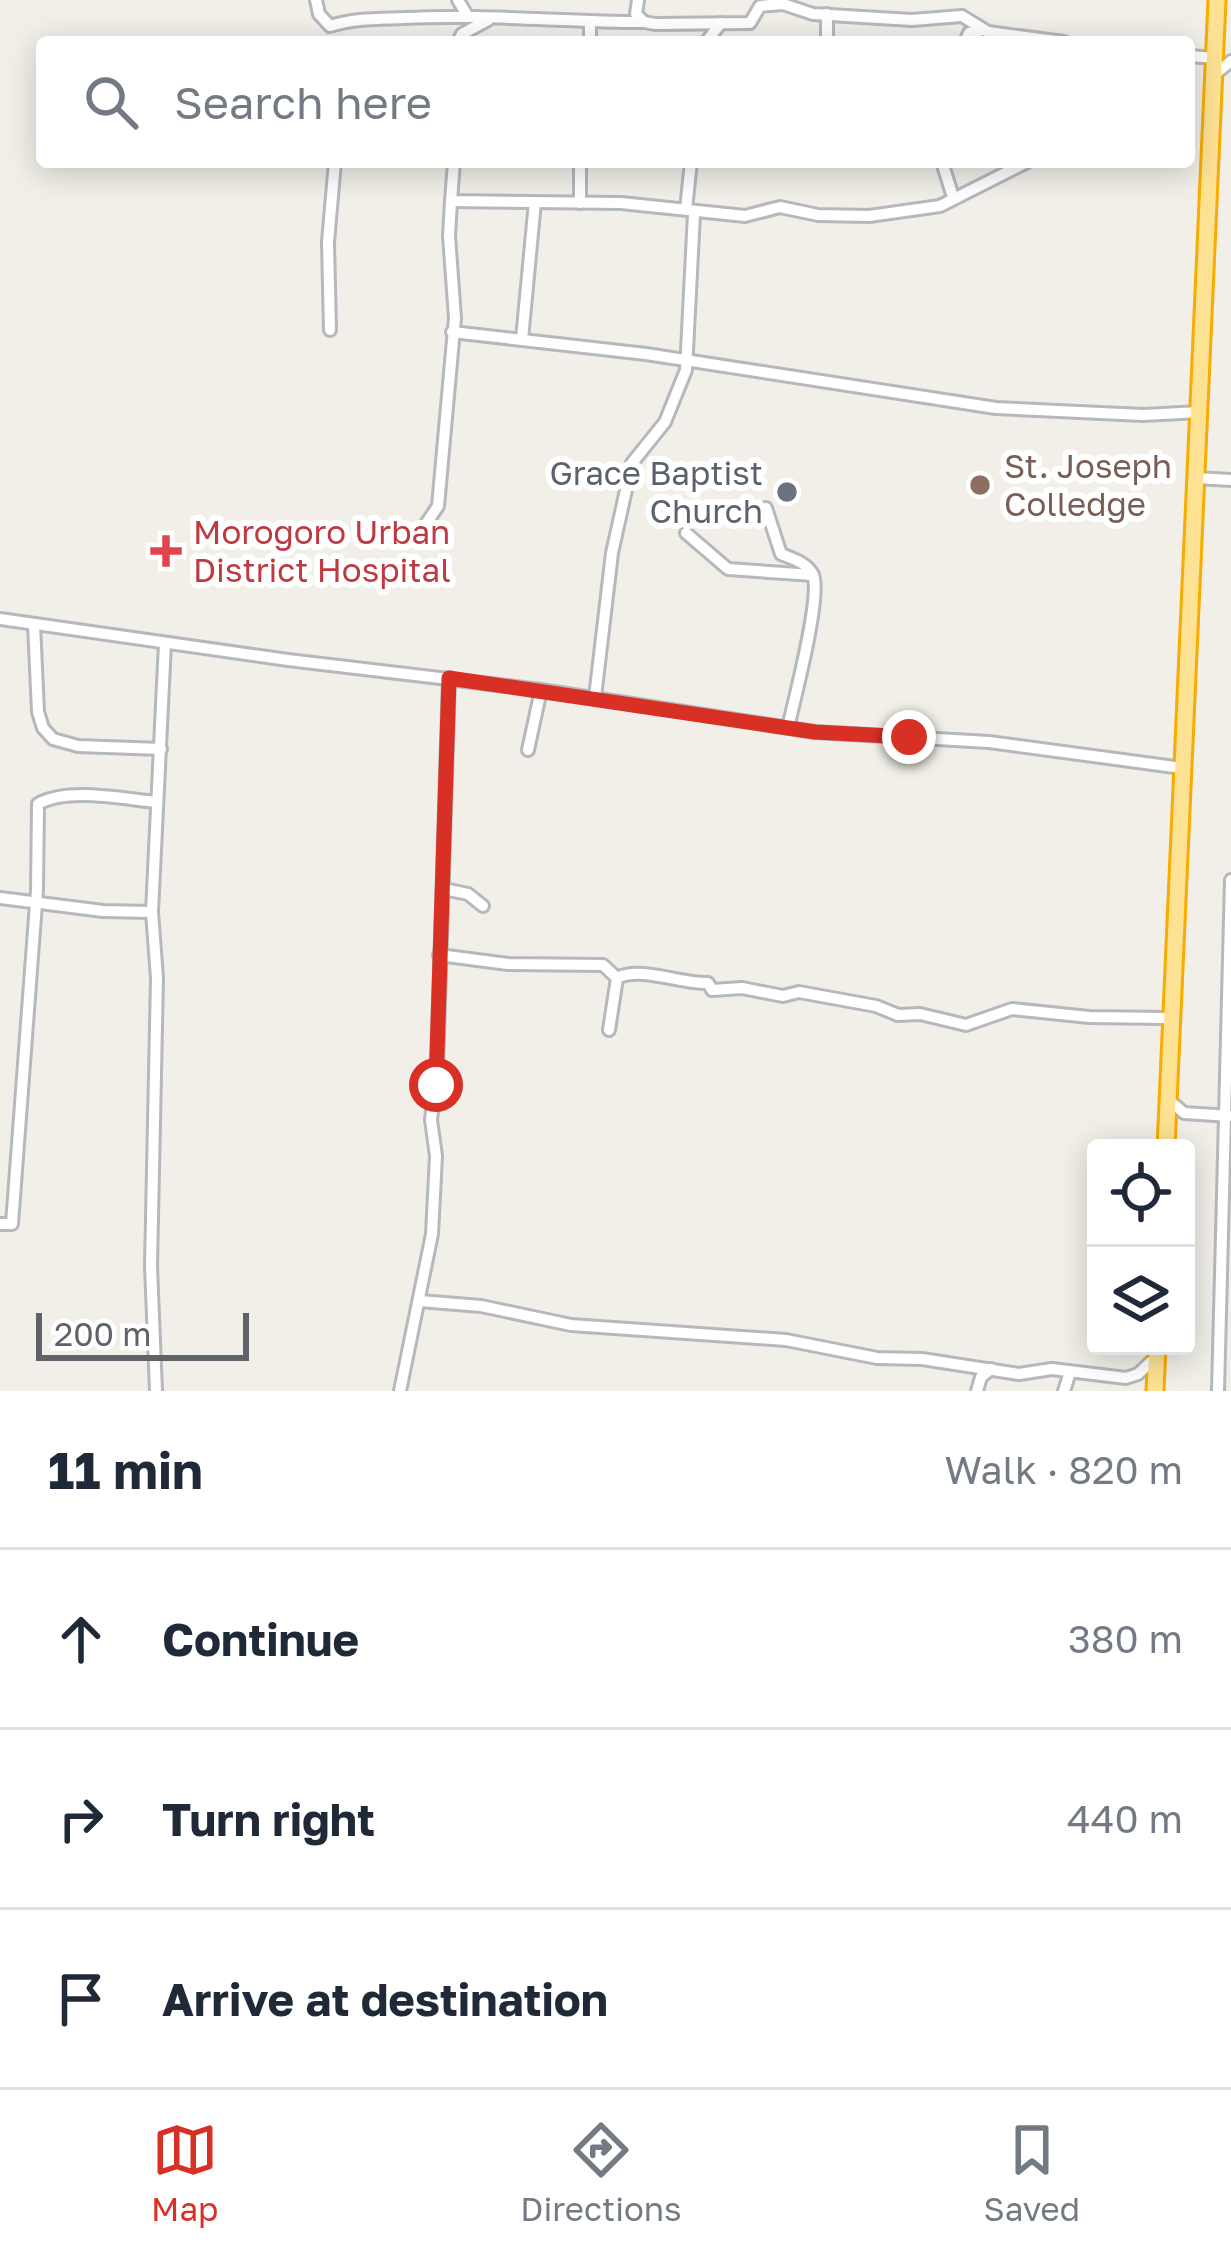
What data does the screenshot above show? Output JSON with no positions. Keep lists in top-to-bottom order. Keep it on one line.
{"places":{"other":["St. Joseph Colledge","Grace Baptist Church"],"health":["Morogoro Urban District Hospital"]},"scale_bar":"200 m","page":{"search":"Search here","scale":"200 m","heading":["11 min","Walk · 820 m"],"list":[["Continue","380 m"],["Turn right","440 m"],"Arrive at destination"],"nav":["Map","Directions","Saved"]}}
